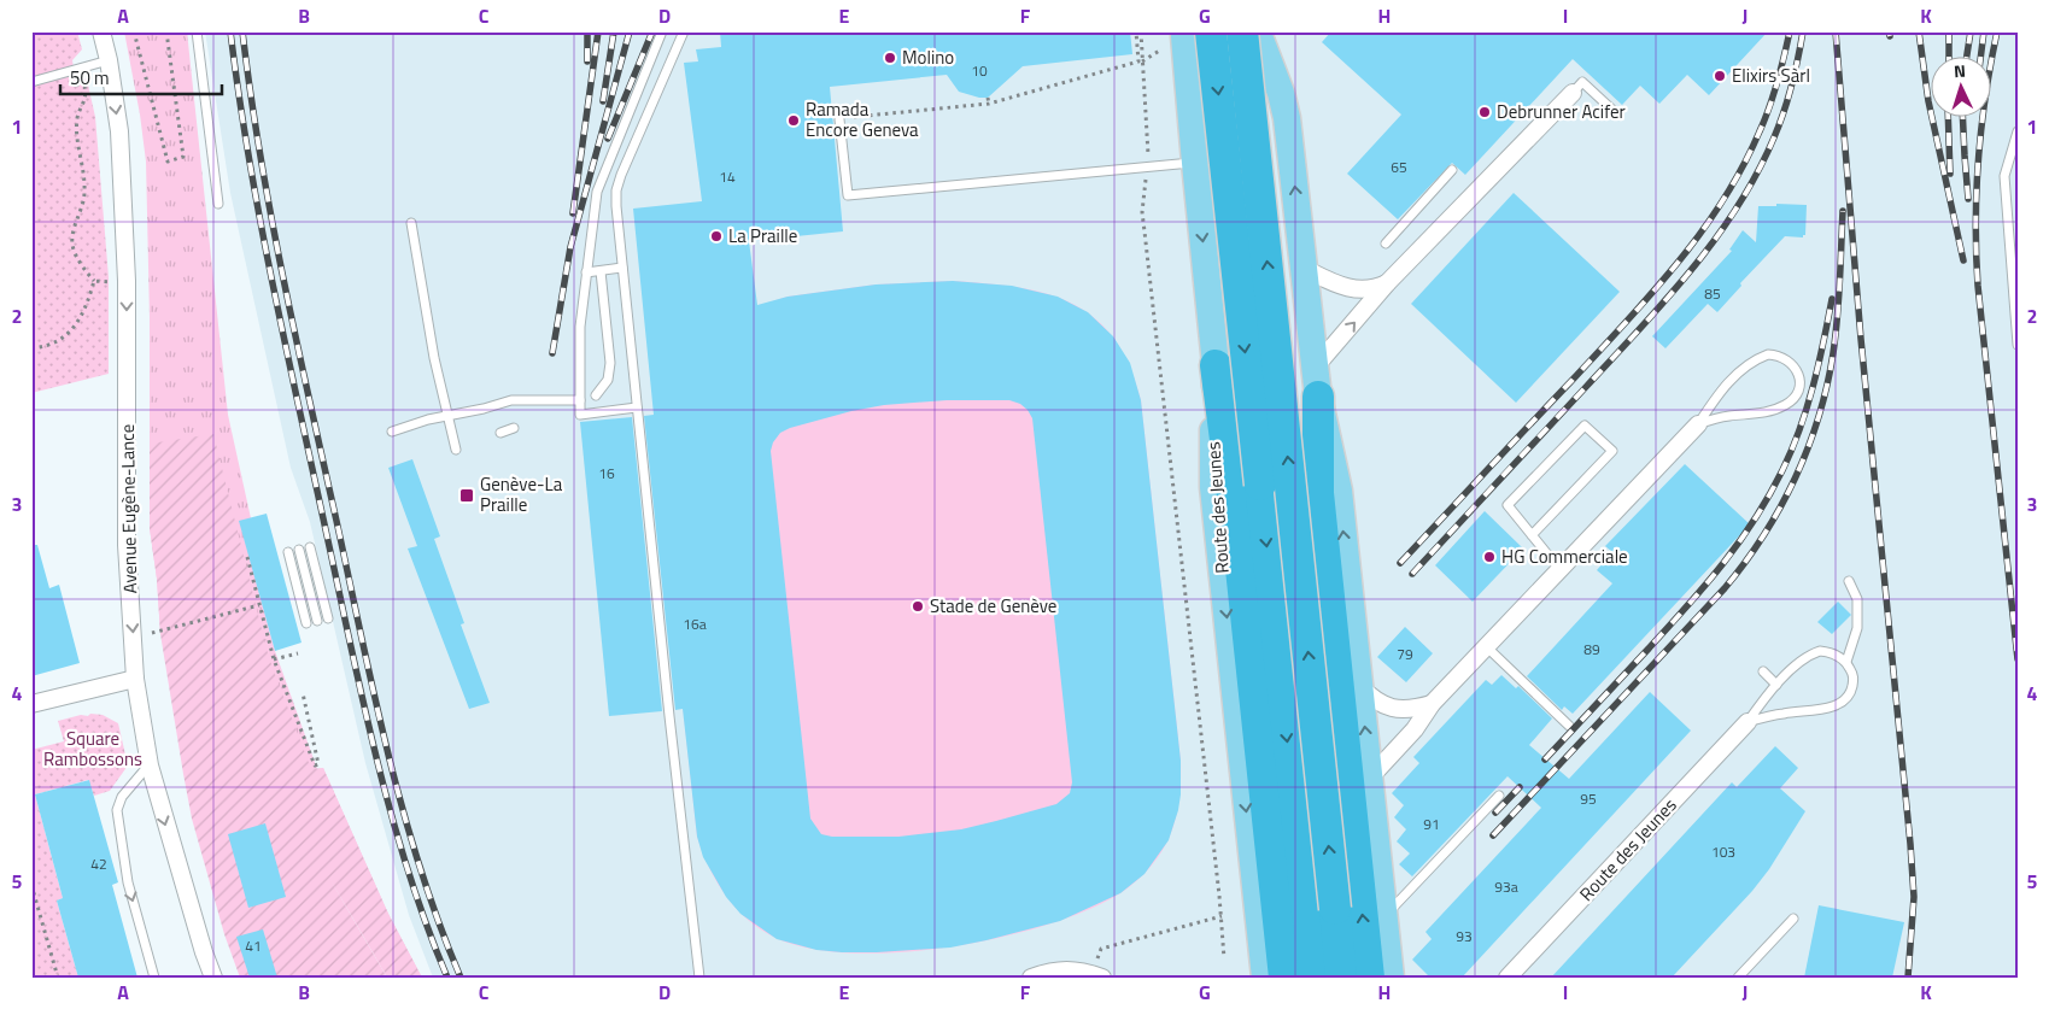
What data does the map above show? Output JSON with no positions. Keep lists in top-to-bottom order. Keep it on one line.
{"streets":{"main road":["Route des Jeunes"],"street":["Avenue Eugène-Lance"]},"one_way":["Avenue Eugène-Lance"],"parks":["Square Rambossons"],"places":{"other":["Molino","Elixirs Sàrl","Debrunner Acifer","Ramada Encore Geneva","La Praille","HG Commerciale","Stade de Genève"],"transit":["Genève-La Praille"]},"house_numbers":["10","65","14","85","16","16a","89","79","95","91","103","42","93a","93","41"],"scale_bar":"50 m","north":"top","grid":{"columns":["A","B","C","D","E","F","G","H","I","J","K"],"rows":["1","2","3","4","5"]}}
